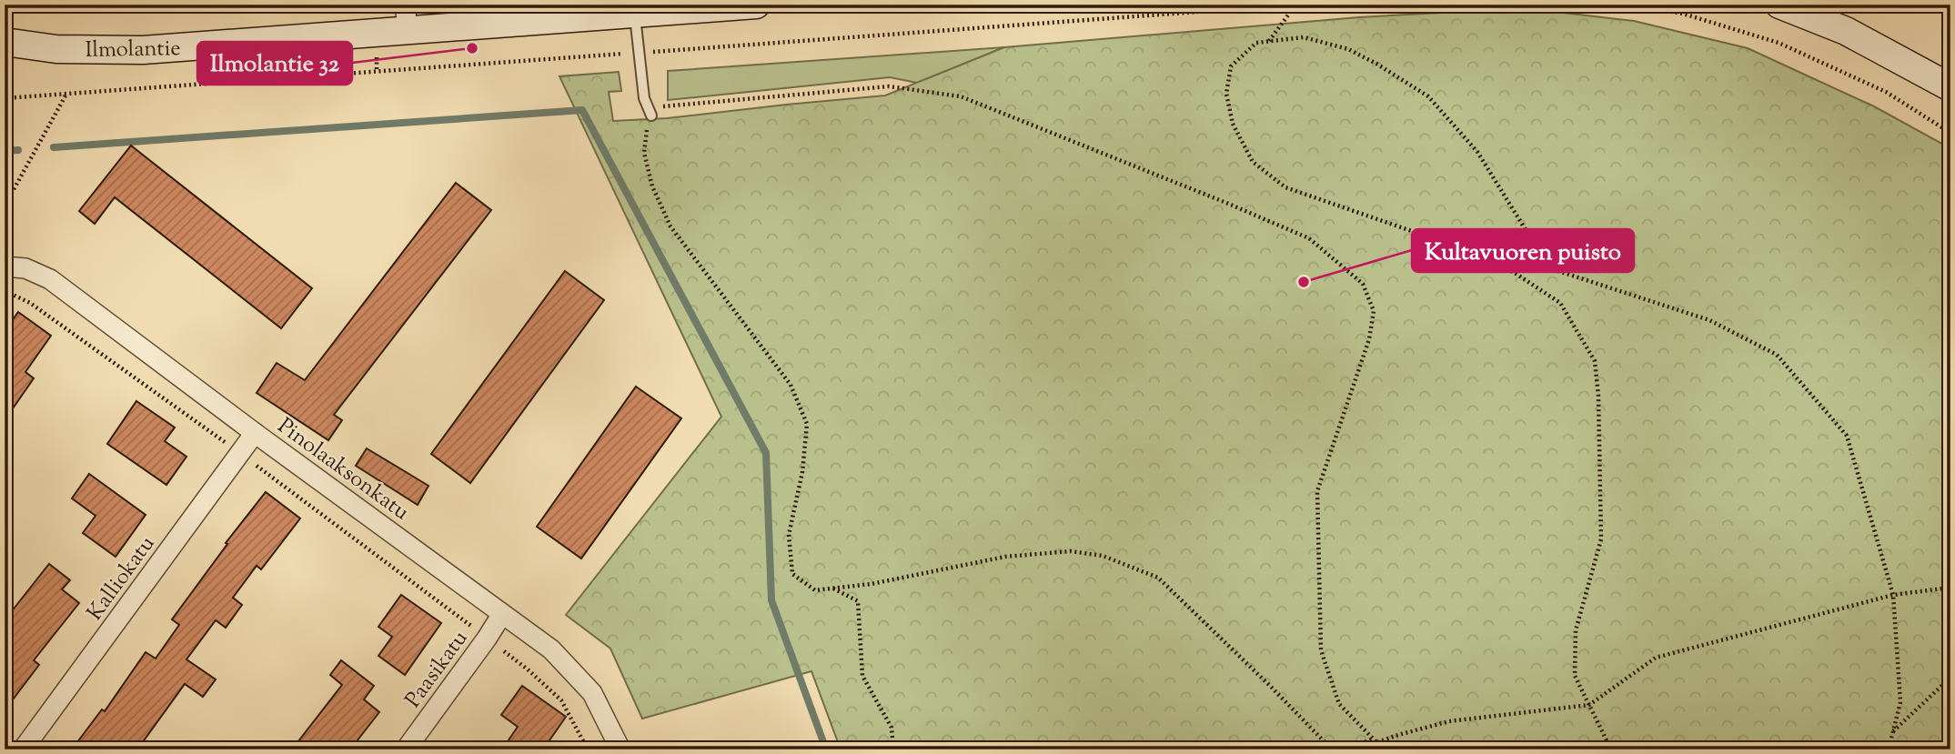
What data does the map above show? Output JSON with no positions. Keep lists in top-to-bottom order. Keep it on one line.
{"streets":{"street":["Ilmolantie","Pinolaaksonkatu","Kalliokatu","Paasikatu"]},"crossings":[["Pinolaaksonkatu","Kalliokatu"],["Pinolaaksonkatu","Paasikatu"]],"places":["Ilmolantie 32","Kultavuoren puisto"]}
